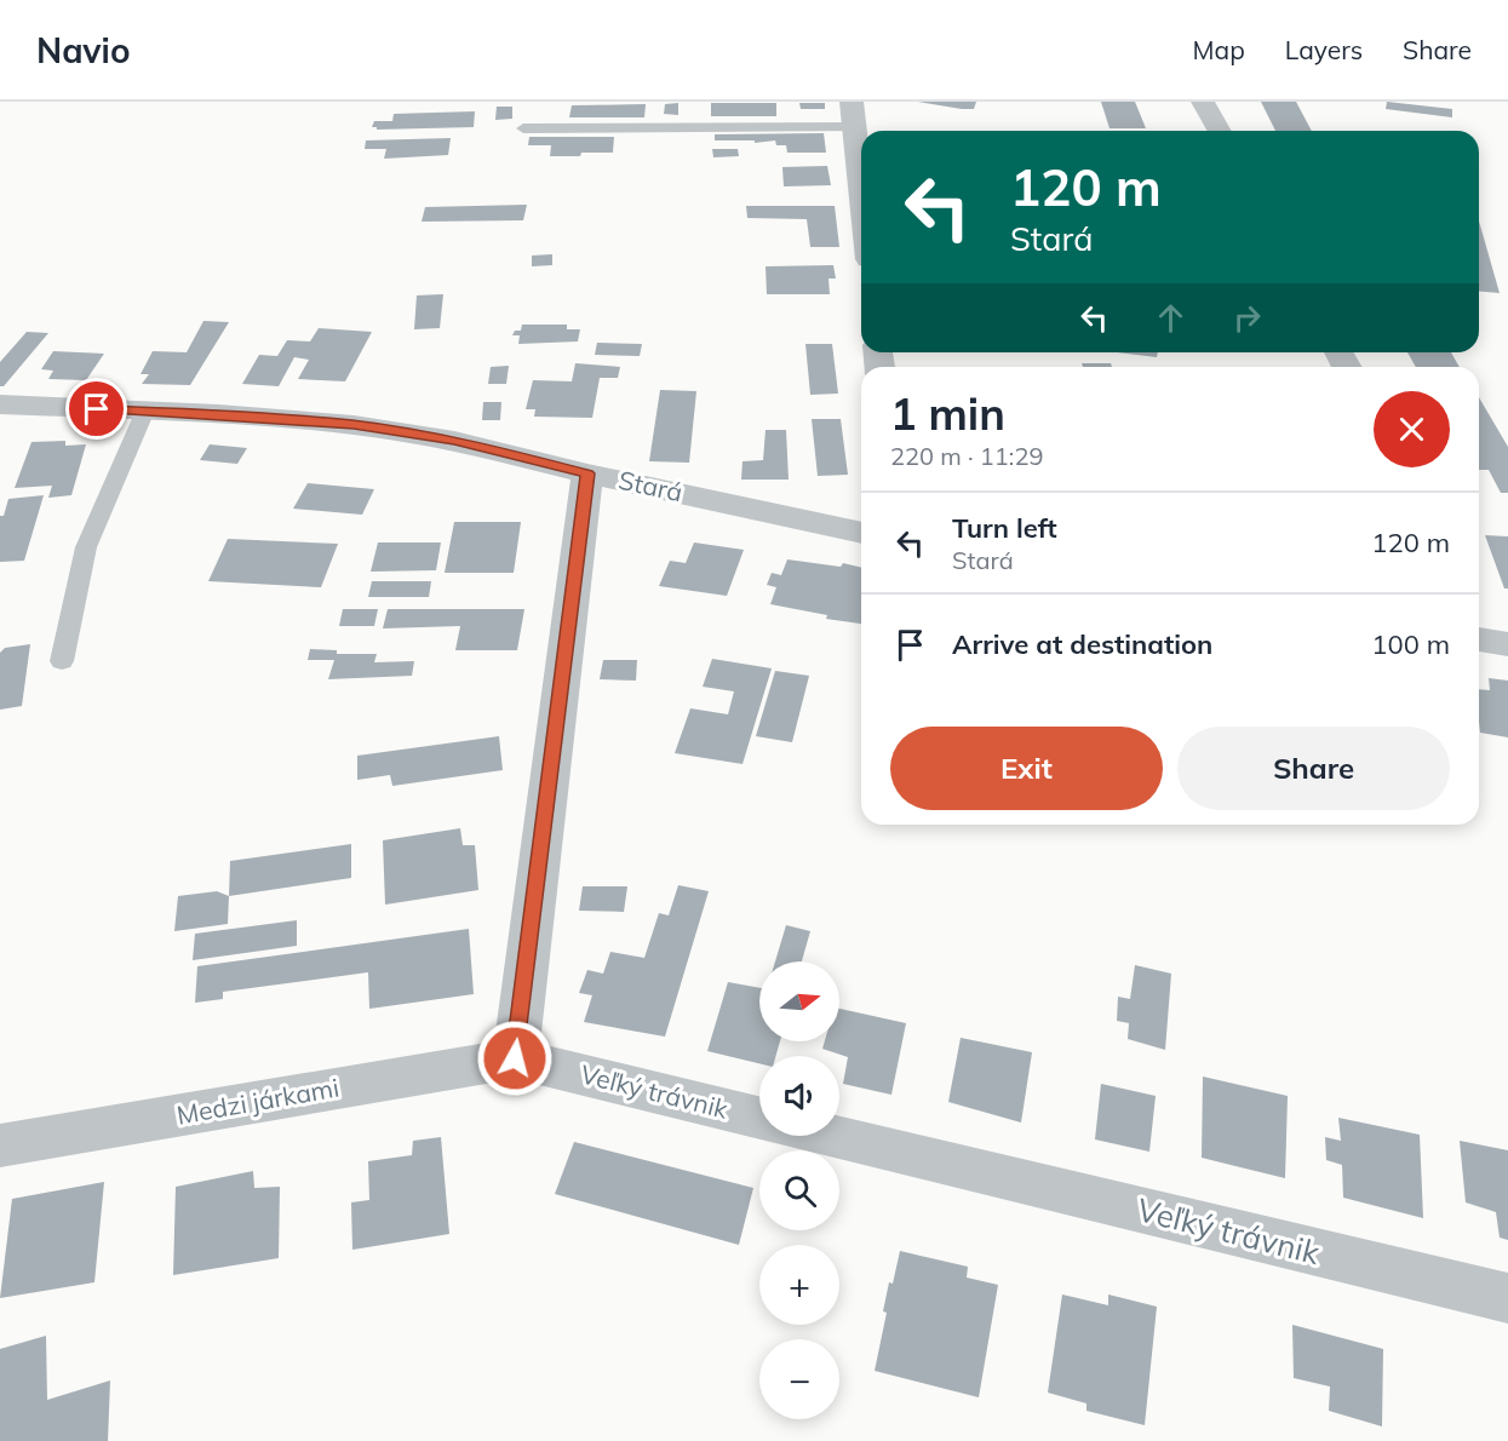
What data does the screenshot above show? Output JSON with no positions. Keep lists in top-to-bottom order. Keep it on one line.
{"streets":{"street":["Stará","Veľký trávnik","Medzi járkami"]},"crossings":[["Veľký trávnik","Medzi járkami"]],"north":"right","page":{"header":"Navio","nav":["Map","Layers","Share"],"turn":["120 m","Stará"],"heading":["1 min","220 m · 11:29"],"list":[{"name":"Turn left","note":"Stará","value":"120 m"},{"name":"Arrive at destination","value":"100 m"}],"buttons":["Exit","Share"],"map_buttons":["+","−"]}}
